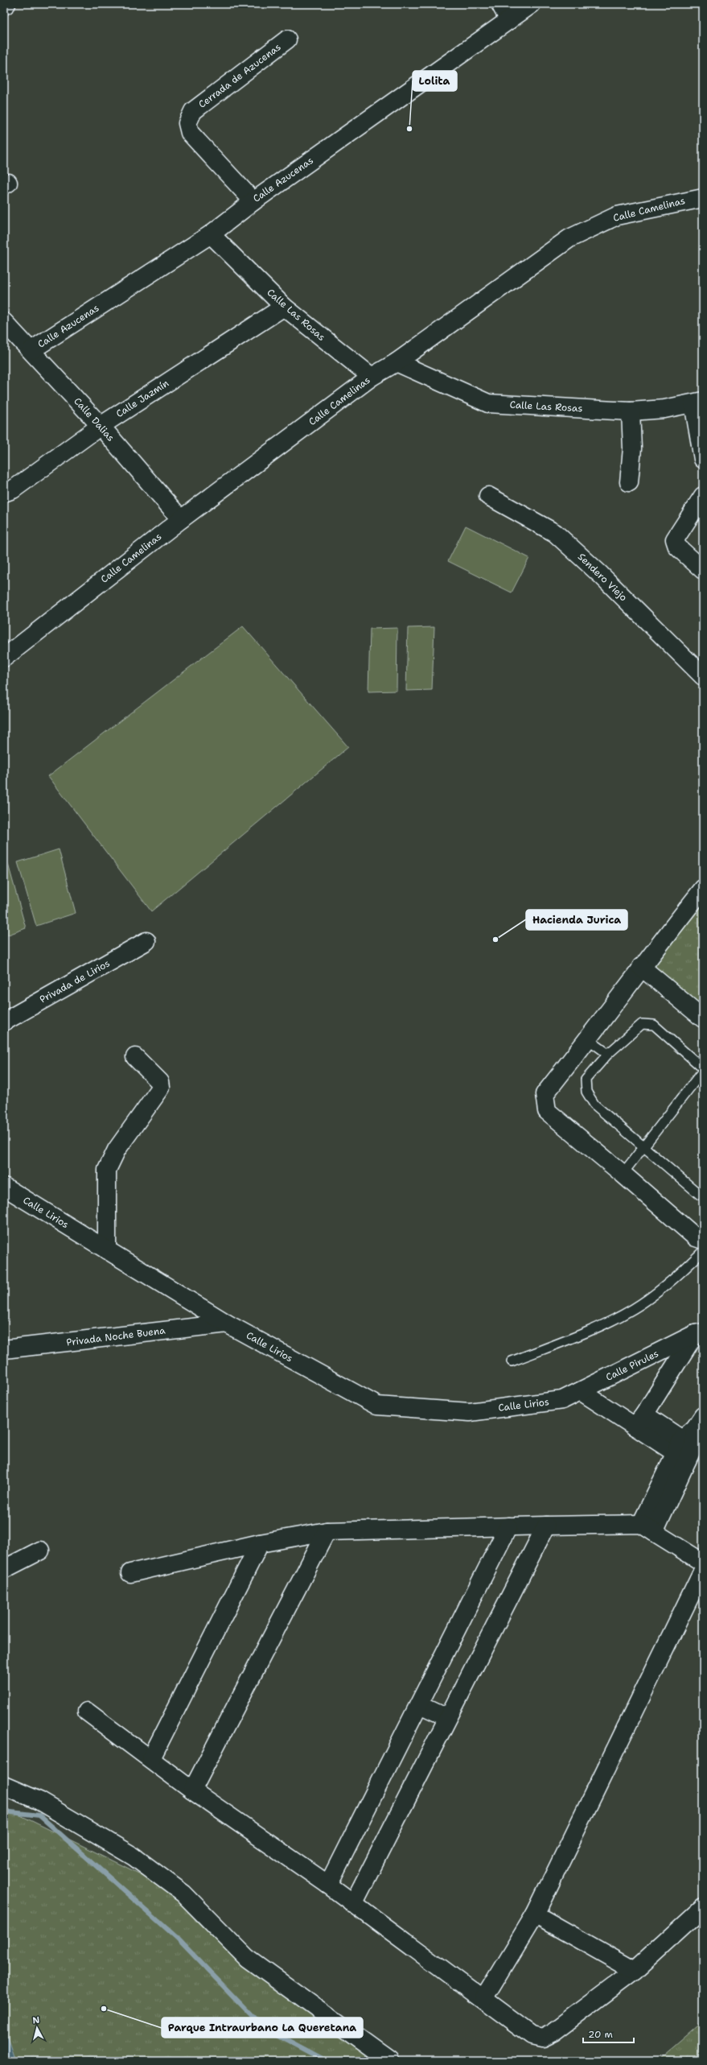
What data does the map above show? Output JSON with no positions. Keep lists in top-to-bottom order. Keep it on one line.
{"streets":{"street":["Cerrada de Azucenas","Calle Azucenas","Calle Camelinas","Calle Las Rosas","Calle Jazmín","Calle Dalias","Sendero Viejo","Privada de Lirios","Calle Lirios","Privada Noche Buena","Calle Pirules"]},"crossings":[["Cerrada de Azucenas","Calle Azucenas"],["Calle Azucenas","Calle Las Rosas"],["Calle Azucenas","Calle Dalias"],["Calle Camelinas","Calle Las Rosas"],["Calle Camelinas","Calle Dalias"],["Calle Las Rosas","Calle Jazmín"],["Calle Jazmín","Calle Dalias"],["Calle Lirios","Privada Noche Buena"],["Calle Lirios","Calle Pirules"]],"places":["Lolita","Hacienda Jurica","Parque Intraurbano La Queretana"],"scale_bar":"20 m","north":"top"}
